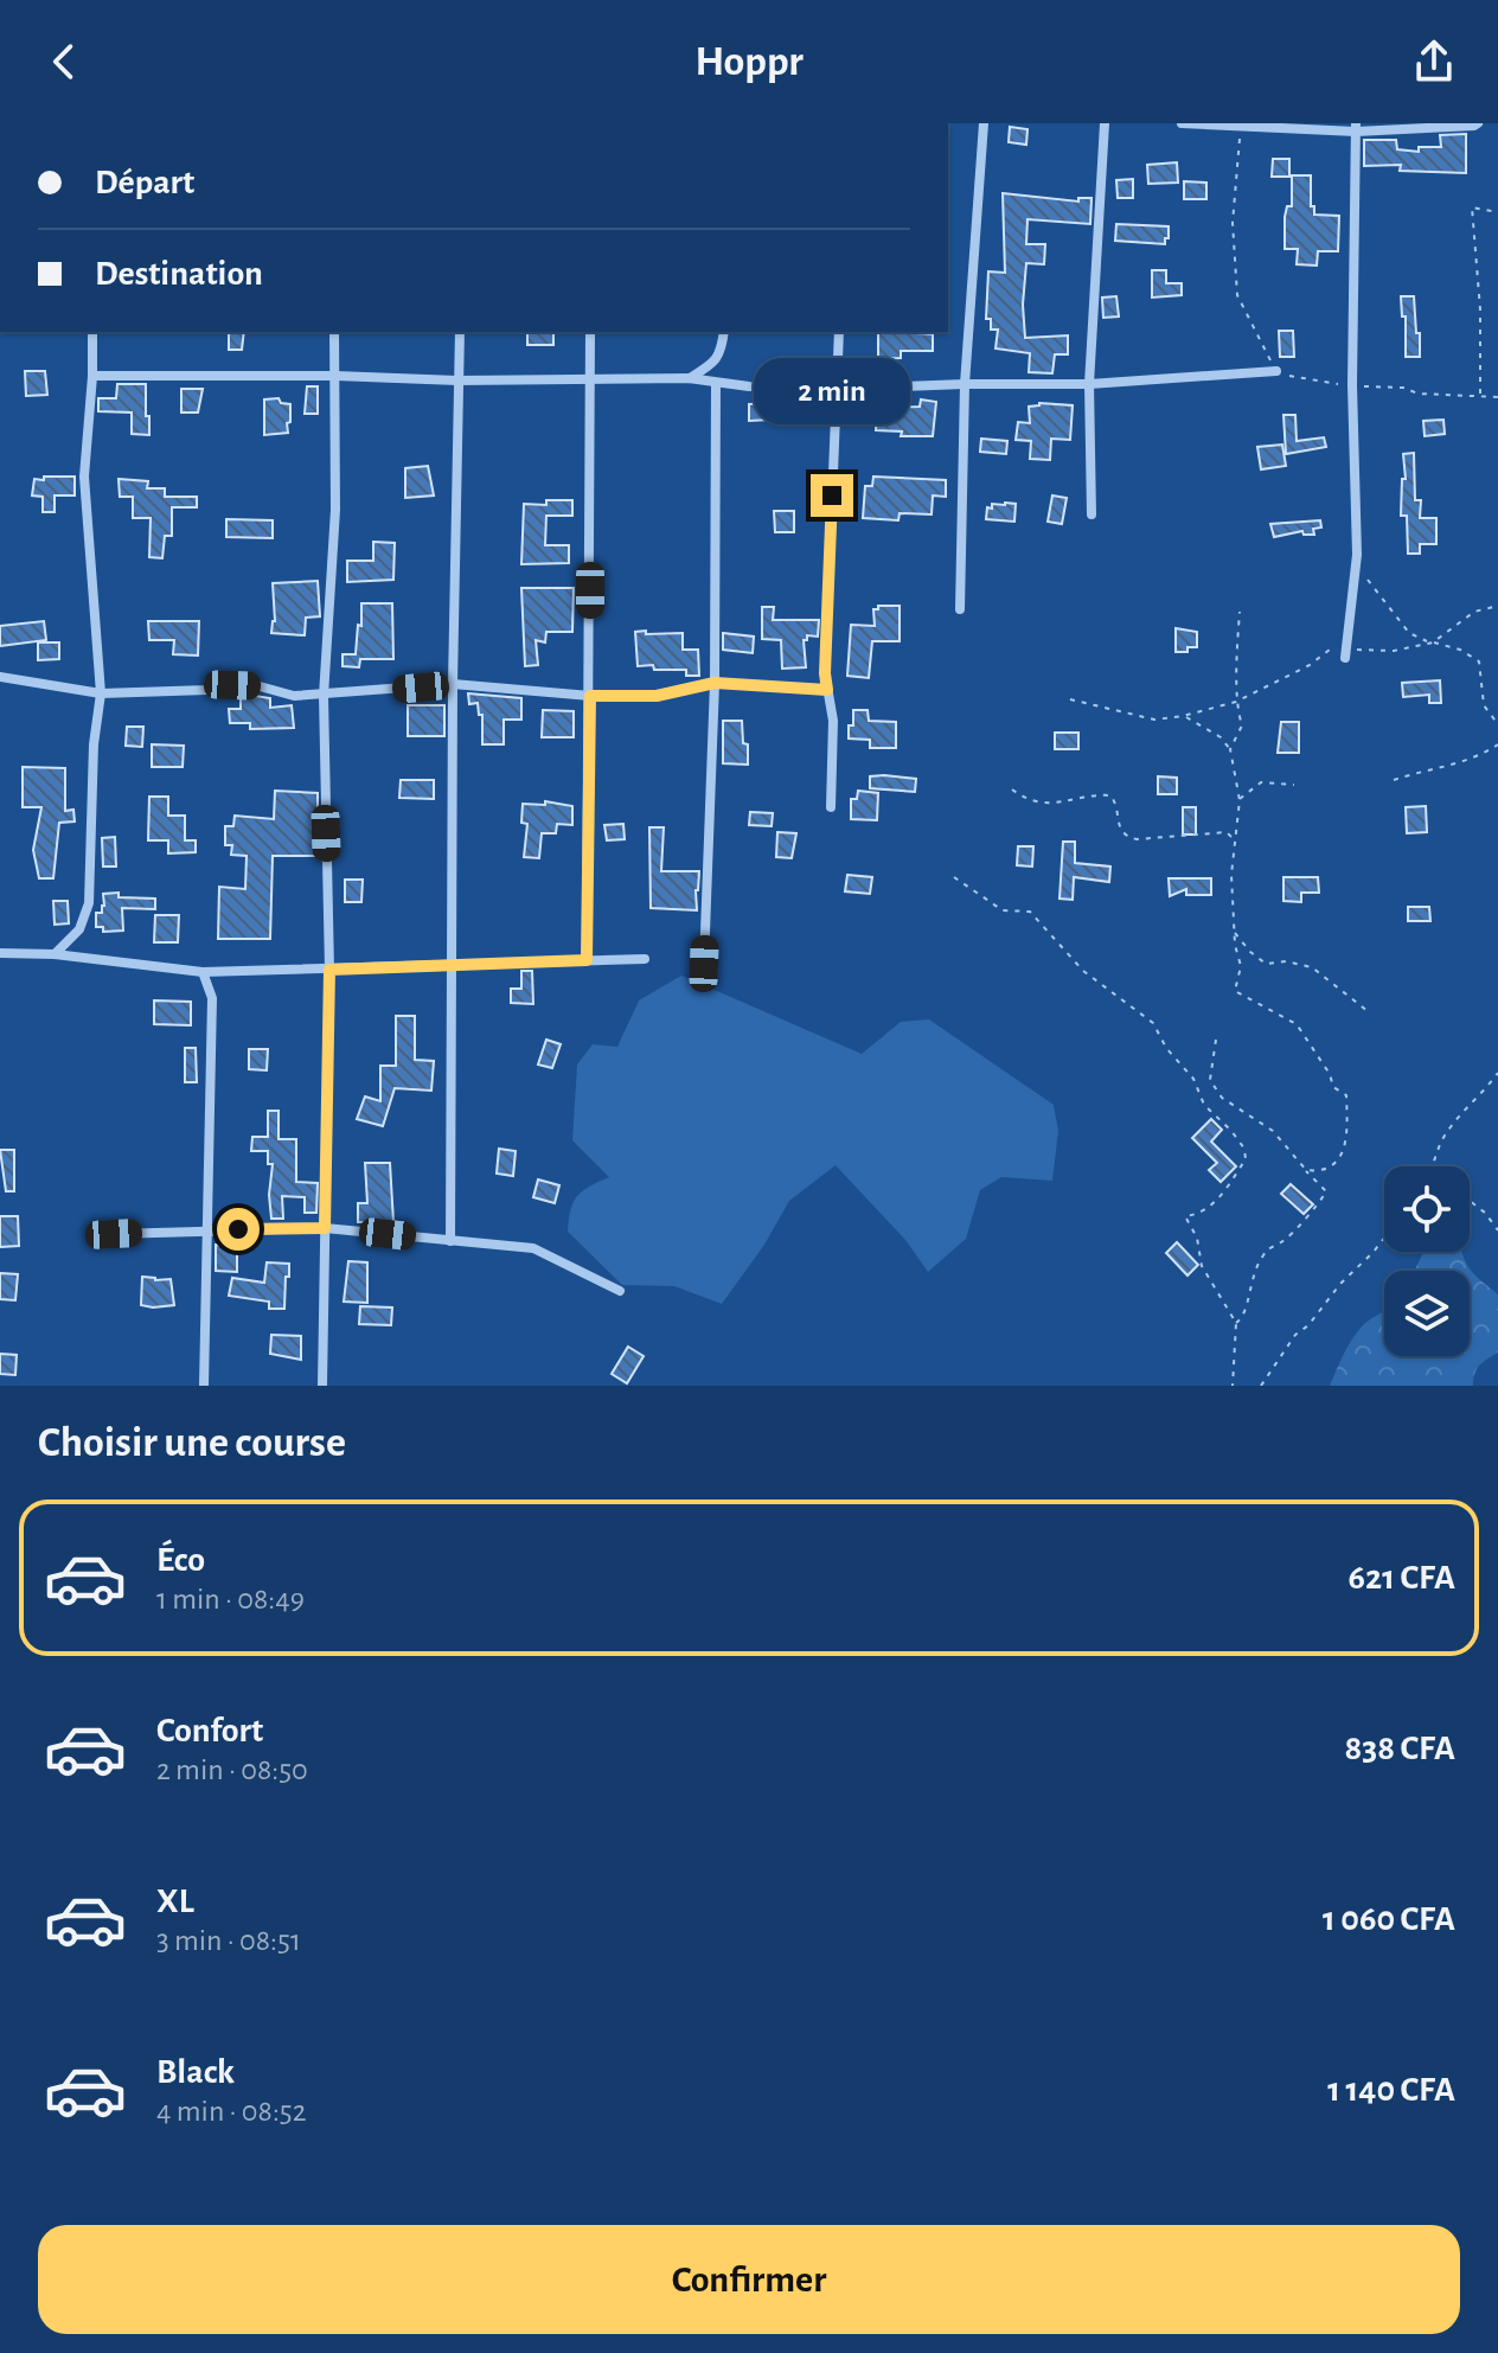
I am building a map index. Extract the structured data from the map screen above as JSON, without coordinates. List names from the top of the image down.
{
  "page": {
    "header": "Hoppr",
    "banner": ["Départ", "Destination"],
    "bubble": "2 min",
    "heading": "Choisir une course",
    "list": [
      {
        "name": "Éco",
        "note": "1 min · 08:49",
        "value": "621 CFA"
      },
      {
        "name": "Confort",
        "note": "2 min · 08:50",
        "value": "838 CFA"
      },
      {
        "name": "XL",
        "note": "3 min · 08:51",
        "value": "1 060 CFA"
      },
      {
        "name": "Black",
        "note": "4 min · 08:52",
        "value": "1 140 CFA"
      }
    ],
    "buttons": "Confirmer"
  }
}
